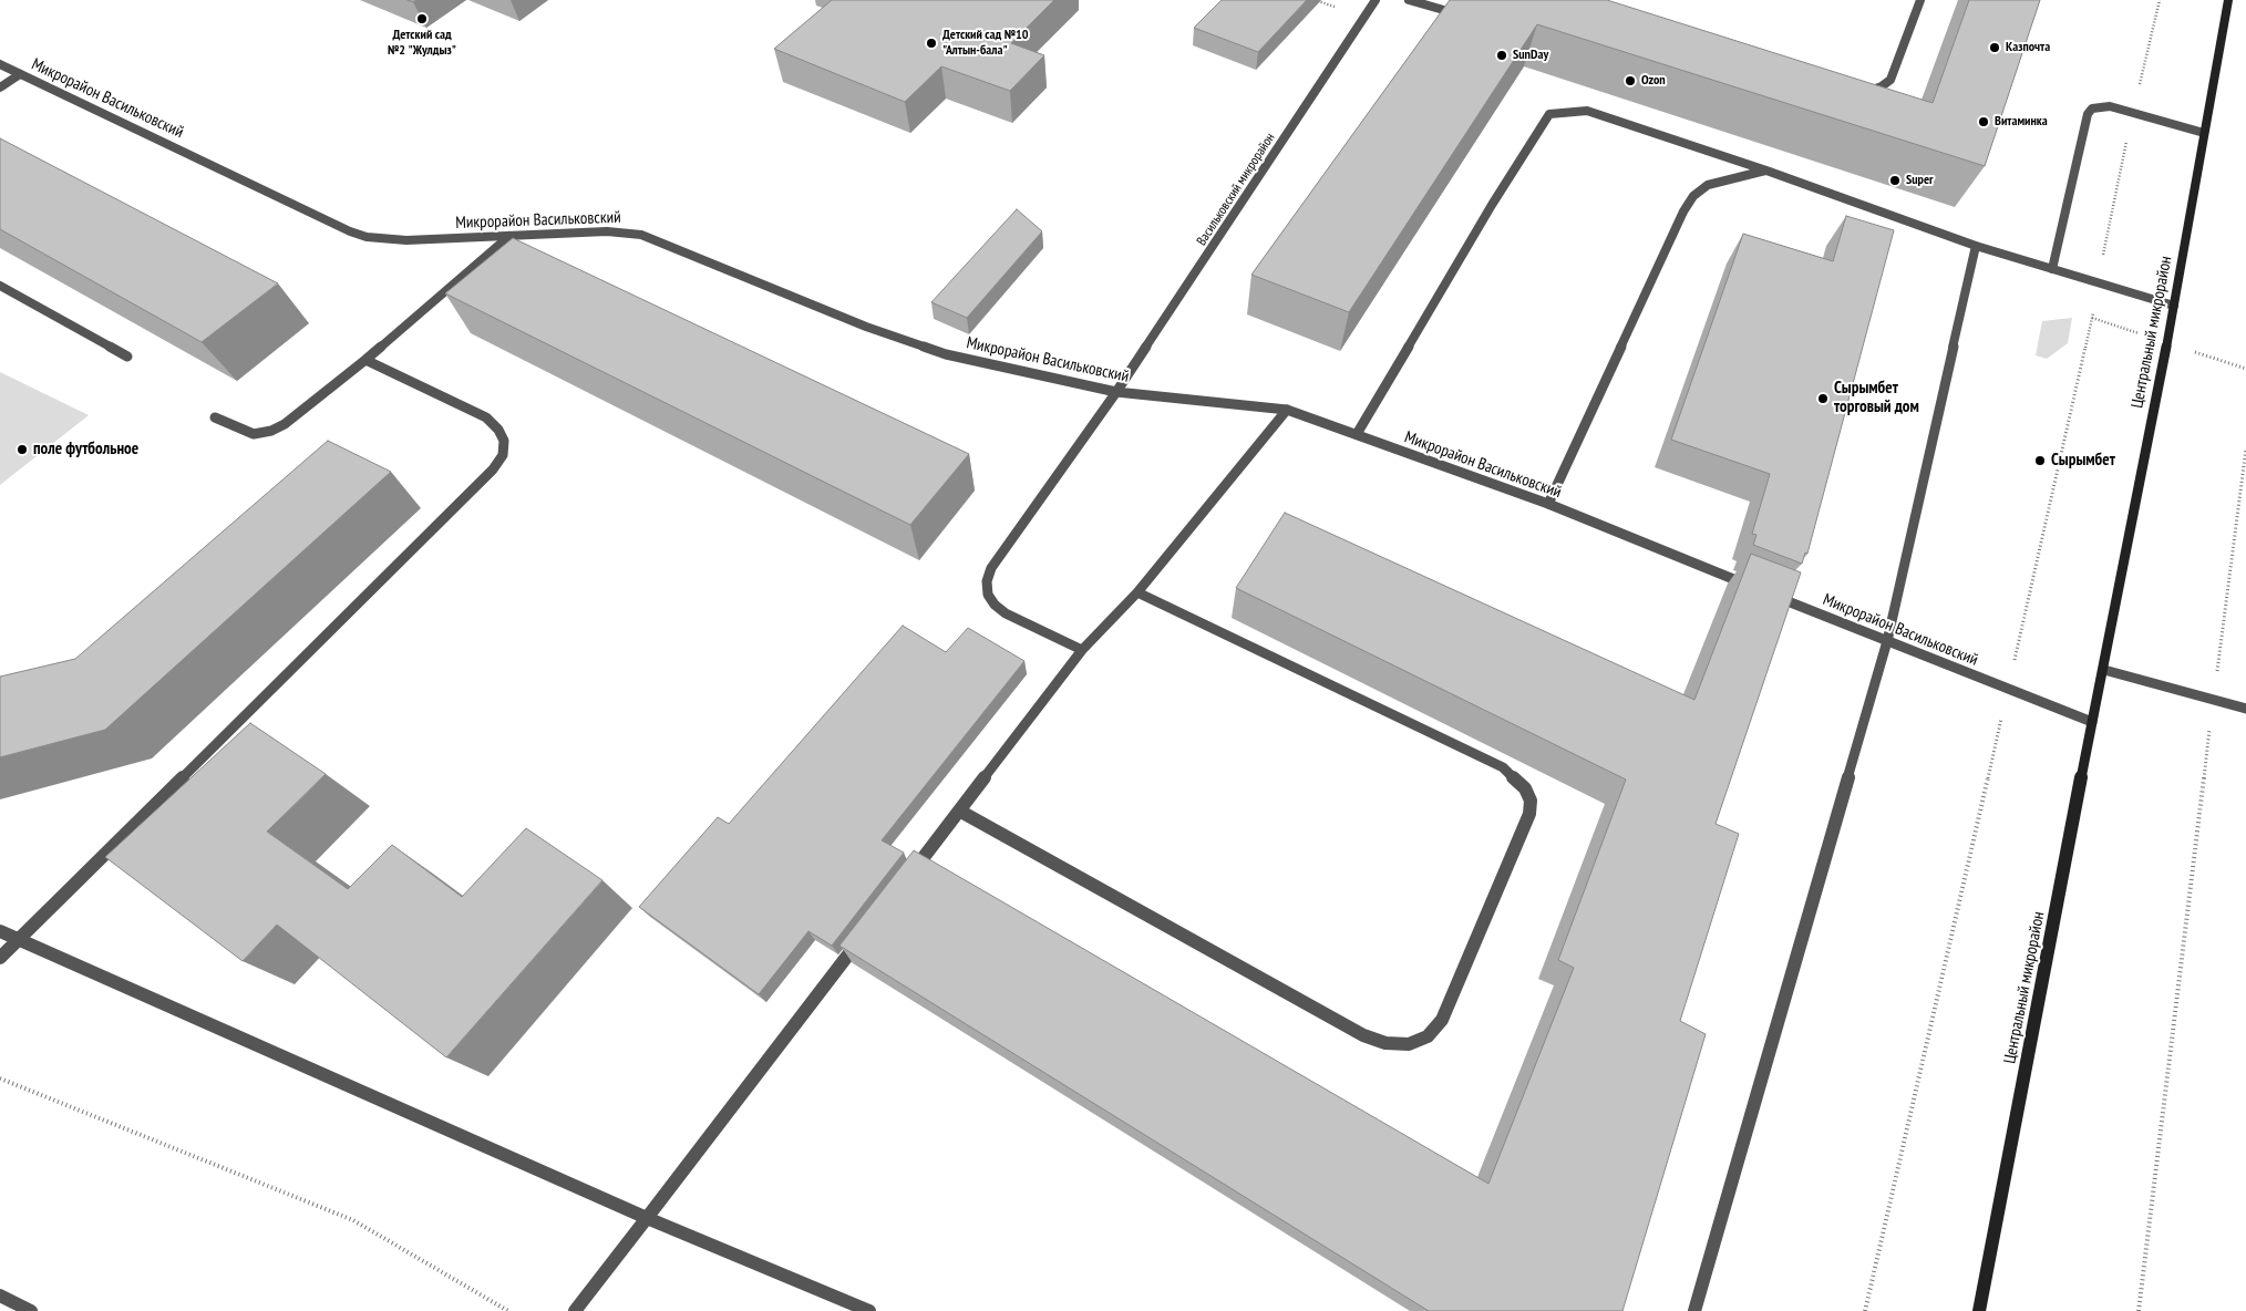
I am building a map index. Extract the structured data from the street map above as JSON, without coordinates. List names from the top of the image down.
{
  "streets": {
    "main road": ["Центральный микрорайон"],
    "street": ["Микрорайон Васильковский", "Васильковский микрорайон"]
  },
  "crossings": [
    ["Микрорайон Васильковский", "Васильковский микрорайон"],
    ["Микрорайон Васильковский", "Центральный микрорайон"]
  ],
  "places": [
    "Детский сад №2 \"Жулдыз\"",
    "Детский сад №10 \"Алтын-бала\"",
    "Казпочта",
    "SunDay",
    "Ozon",
    "Витаминка",
    "Super",
    "Сырымбет торговый дом",
    "поле футбольное",
    "Сырымбет"
  ]
}
